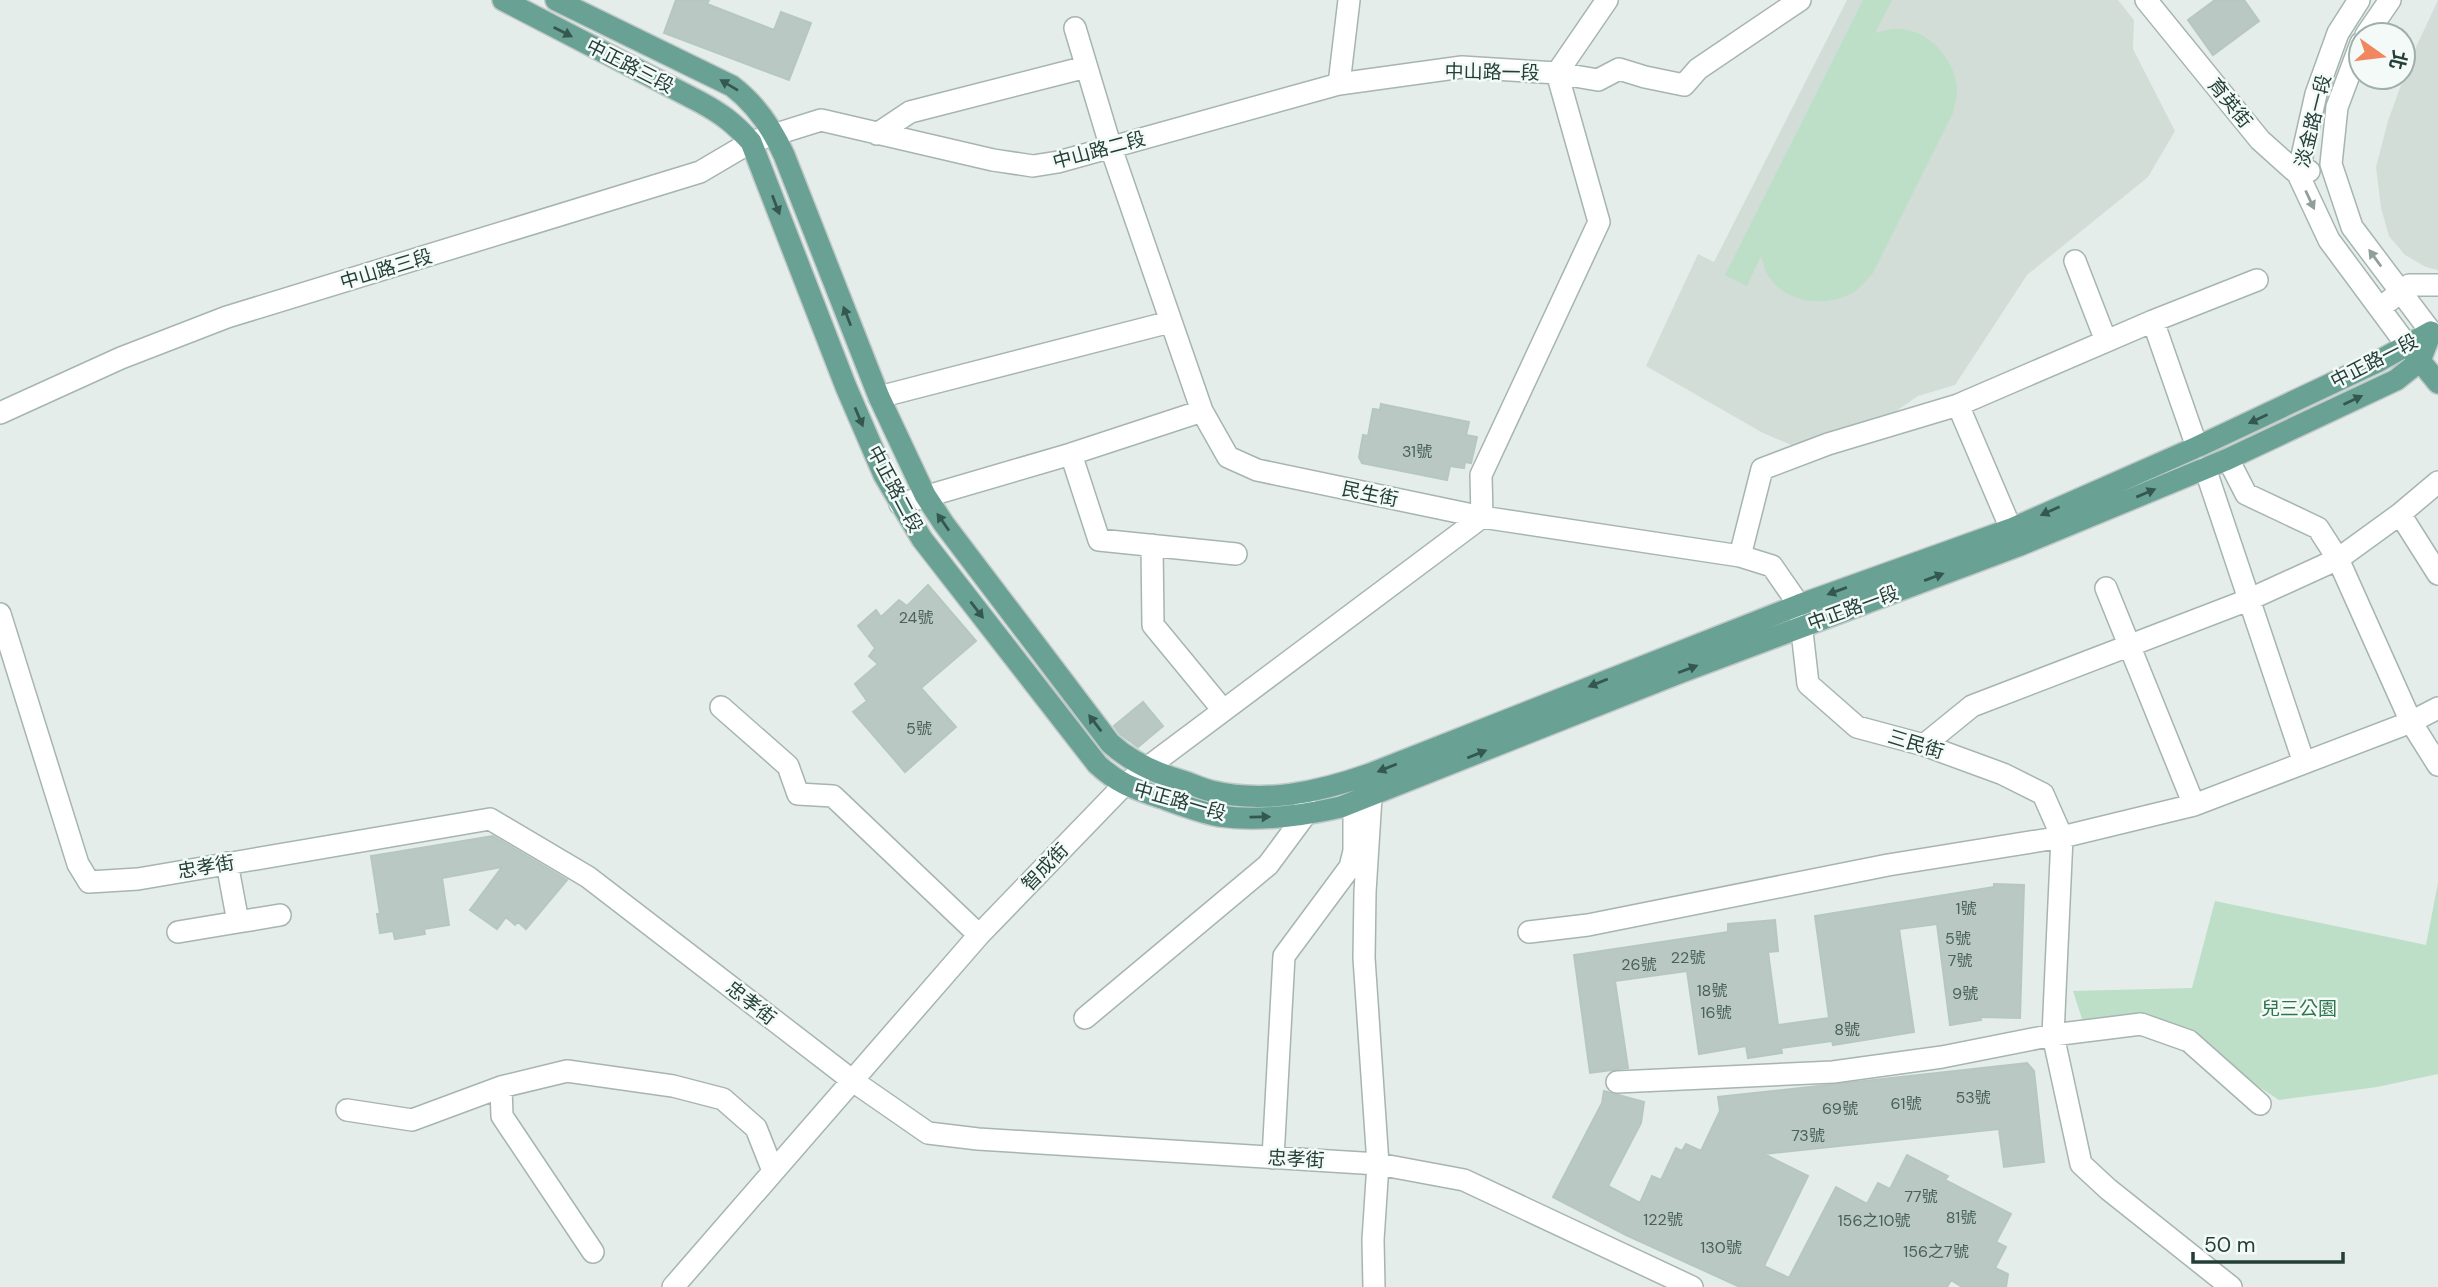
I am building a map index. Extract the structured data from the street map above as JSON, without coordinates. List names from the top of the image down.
{
  "streets": {
    "main road": ["中正路三段", "中正路一段", "中正路二段"],
    "street": [
      "中山路一段",
      "育英街",
      "淡金路一段",
      "中山路二段",
      "中山路三段",
      "民生街",
      "三民街",
      "忠孝街",
      "智成街"
    ]
  },
  "crossings": [
    ["中正路三段", "中山路二段"],
    ["中正路三段", "中山路三段"],
    ["中正路三段", "中正路二段"],
    ["中山路一段", "中山路二段"],
    ["育英街", "淡金路一段"],
    ["淡金路一段", "中正路一段"],
    ["中山路二段", "中山路三段"],
    ["中山路二段", "中正路二段"],
    ["中山路二段", "民生街"],
    ["中山路三段", "中正路二段"],
    ["中正路一段", "中正路二段"],
    ["中正路一段", "民生街"],
    ["中正路一段", "三民街"],
    ["中正路一段", "智成街"],
    ["中正路二段", "智成街"],
    ["民生街", "三民街"],
    ["民生街", "智成街"],
    ["忠孝街", "智成街"]
  ],
  "parks": ["兒三公園"],
  "house_numbers": [
    "31號",
    "24號",
    "5號",
    "1號",
    "5號",
    "22號",
    "7號",
    "26號",
    "18號",
    "9號",
    "16號",
    "8號",
    "53號",
    "61號",
    "69號",
    "73號",
    "77號",
    "81號",
    "122號",
    "156之10號",
    "130號",
    "156之7號"
  ],
  "scale_bar": "50 m",
  "north": "right"
}
